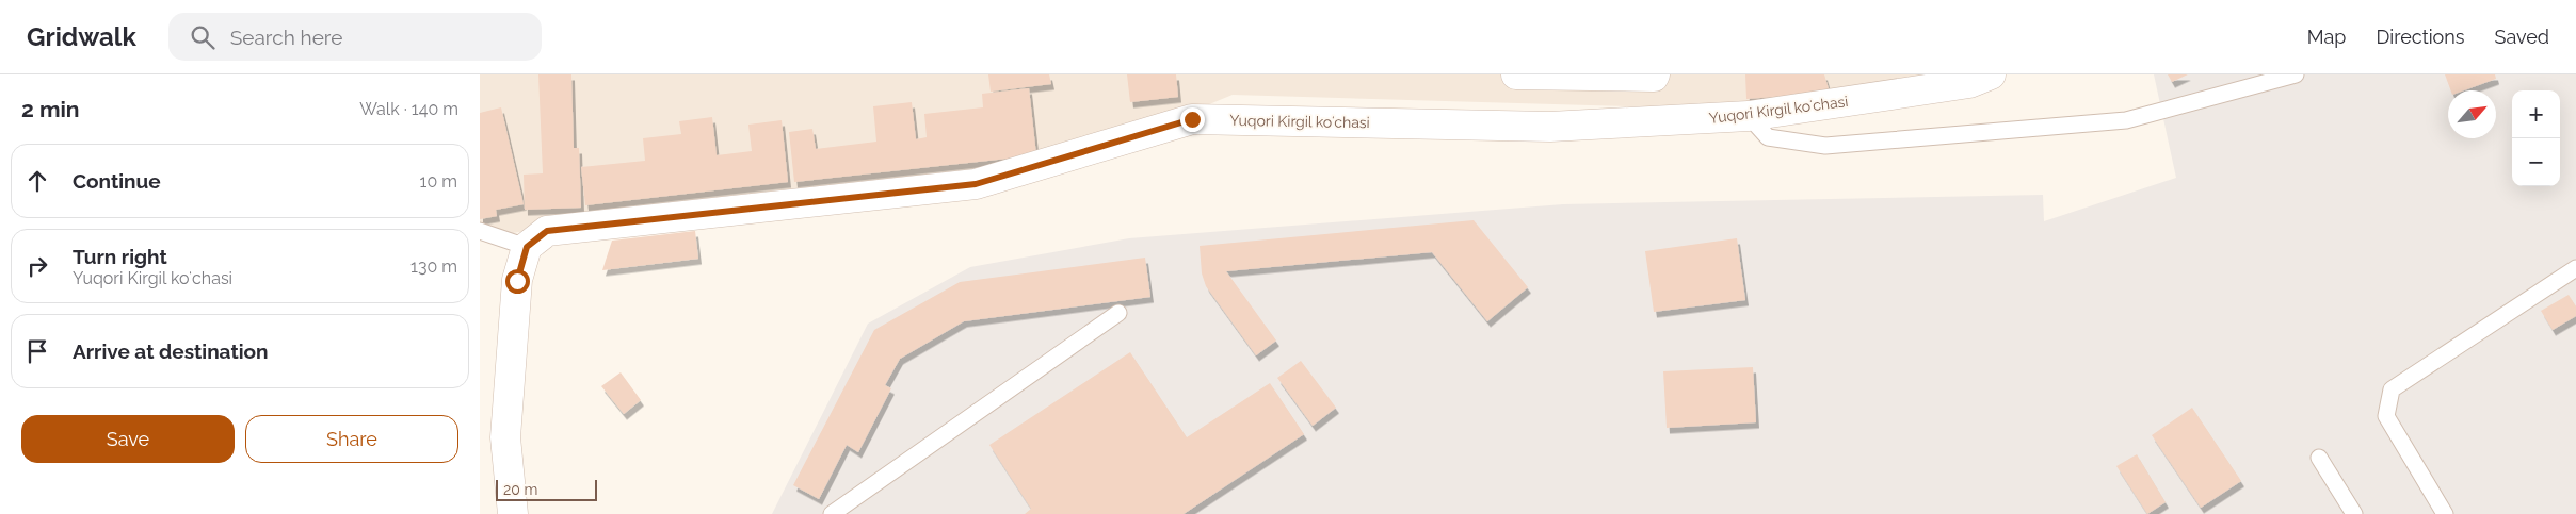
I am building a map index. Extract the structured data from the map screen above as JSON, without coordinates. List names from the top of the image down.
{
  "streets": {
    "street": ["Yuqori Kirgil koʻchasi"]
  },
  "scale_bar": "20 m",
  "north": "top right",
  "page": {
    "header": "Gridwalk",
    "search": "Search here",
    "nav": ["Map", "Directions", "Saved"],
    "heading": ["2 min", "Walk · 140 m"],
    "map_buttons": ["+", "−"],
    "list": [
      ["Continue", "10 m"],
      ["Turn right", "Yuqori Kirgil koʻchasi", "130 m"],
      "Arrive at destination"
    ],
    "buttons": ["Save", "Share"],
    "scale": "20 m"
  }
}
